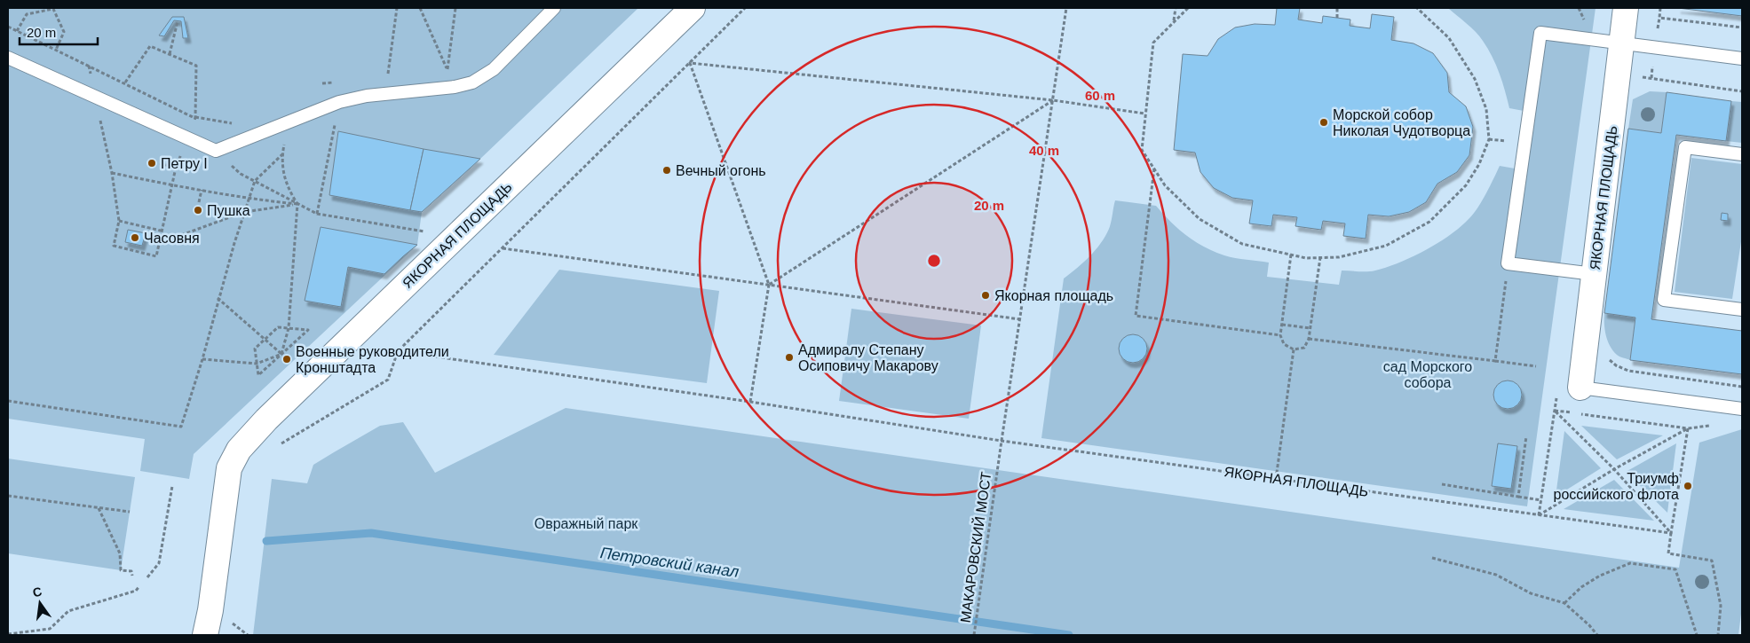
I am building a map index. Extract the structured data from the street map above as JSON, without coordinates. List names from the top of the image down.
{
  "streets": {
    "street": ["ЯКОРНАЯ ПЛОЩАДЬ"],
    "path": ["МАКАРОВСКИЙ МОСТ"]
  },
  "crossings": [
    ["ЯКОРНАЯ ПЛОЩАДЬ", "МАКАРОВСКИЙ МОСТ"]
  ],
  "water": ["Петровский канал"],
  "parks": ["сад Морского собора", "Овражный парк"],
  "places": [
    "Морской собор Николая Чудотворца",
    "Петру I",
    "Вечный огонь",
    "Пушка",
    "Часовня",
    "Якорная площадь",
    "Адмиралу Степану Осиповичу Макарову",
    "Военные руководители Кронштадта",
    "Триумф российского флота"
  ],
  "scale_bar": "20 m",
  "north": "top",
  "rings": ["60 m", "40 m", "20 m"]
}
